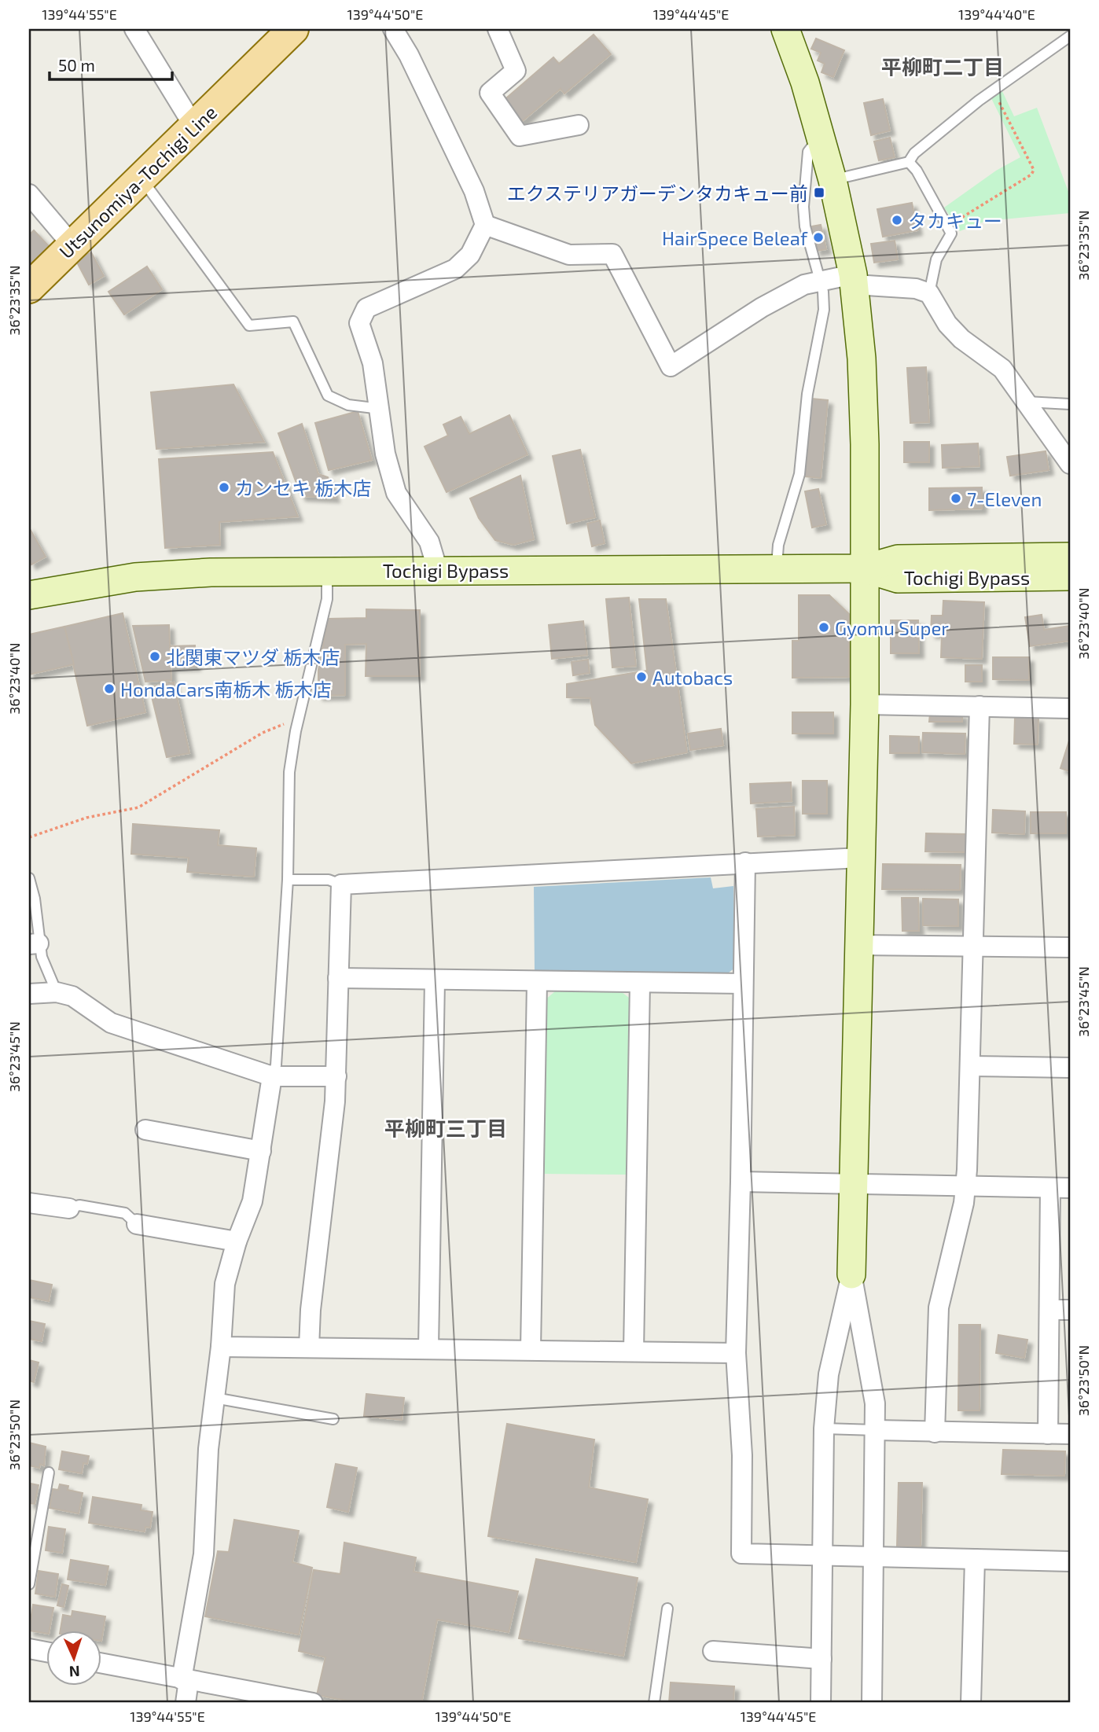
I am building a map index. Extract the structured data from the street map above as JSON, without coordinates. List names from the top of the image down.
{
  "streets": {
    "main road": ["Utsunomiya-Tochigi Line"],
    "street": ["Tochigi Bypass"]
  },
  "districts": ["平柳町二丁目", "平柳町三丁目"],
  "places": {
    "transit": ["エクステリアガーデンタカキュー前"],
    "other": [
      "タカキュー",
      "HairSpece Beleaf",
      "カンセキ 栃木店",
      "7-Eleven",
      "Gyomu Super",
      "北関東マツダ 栃木店",
      "Autobacs",
      "HondaCars南栃木 栃木店"
    ]
  },
  "scale_bar": "50 m",
  "north": "bottom",
  "coordinates": [
    "139°44'55\"E",
    "139°44'50\"E",
    "139°44'45\"E",
    "139°44'40\"E",
    "36°23'35\"N",
    "36°23'40\"N",
    "36°23'45\"N",
    "36°23'50\"N"
  ]
}
